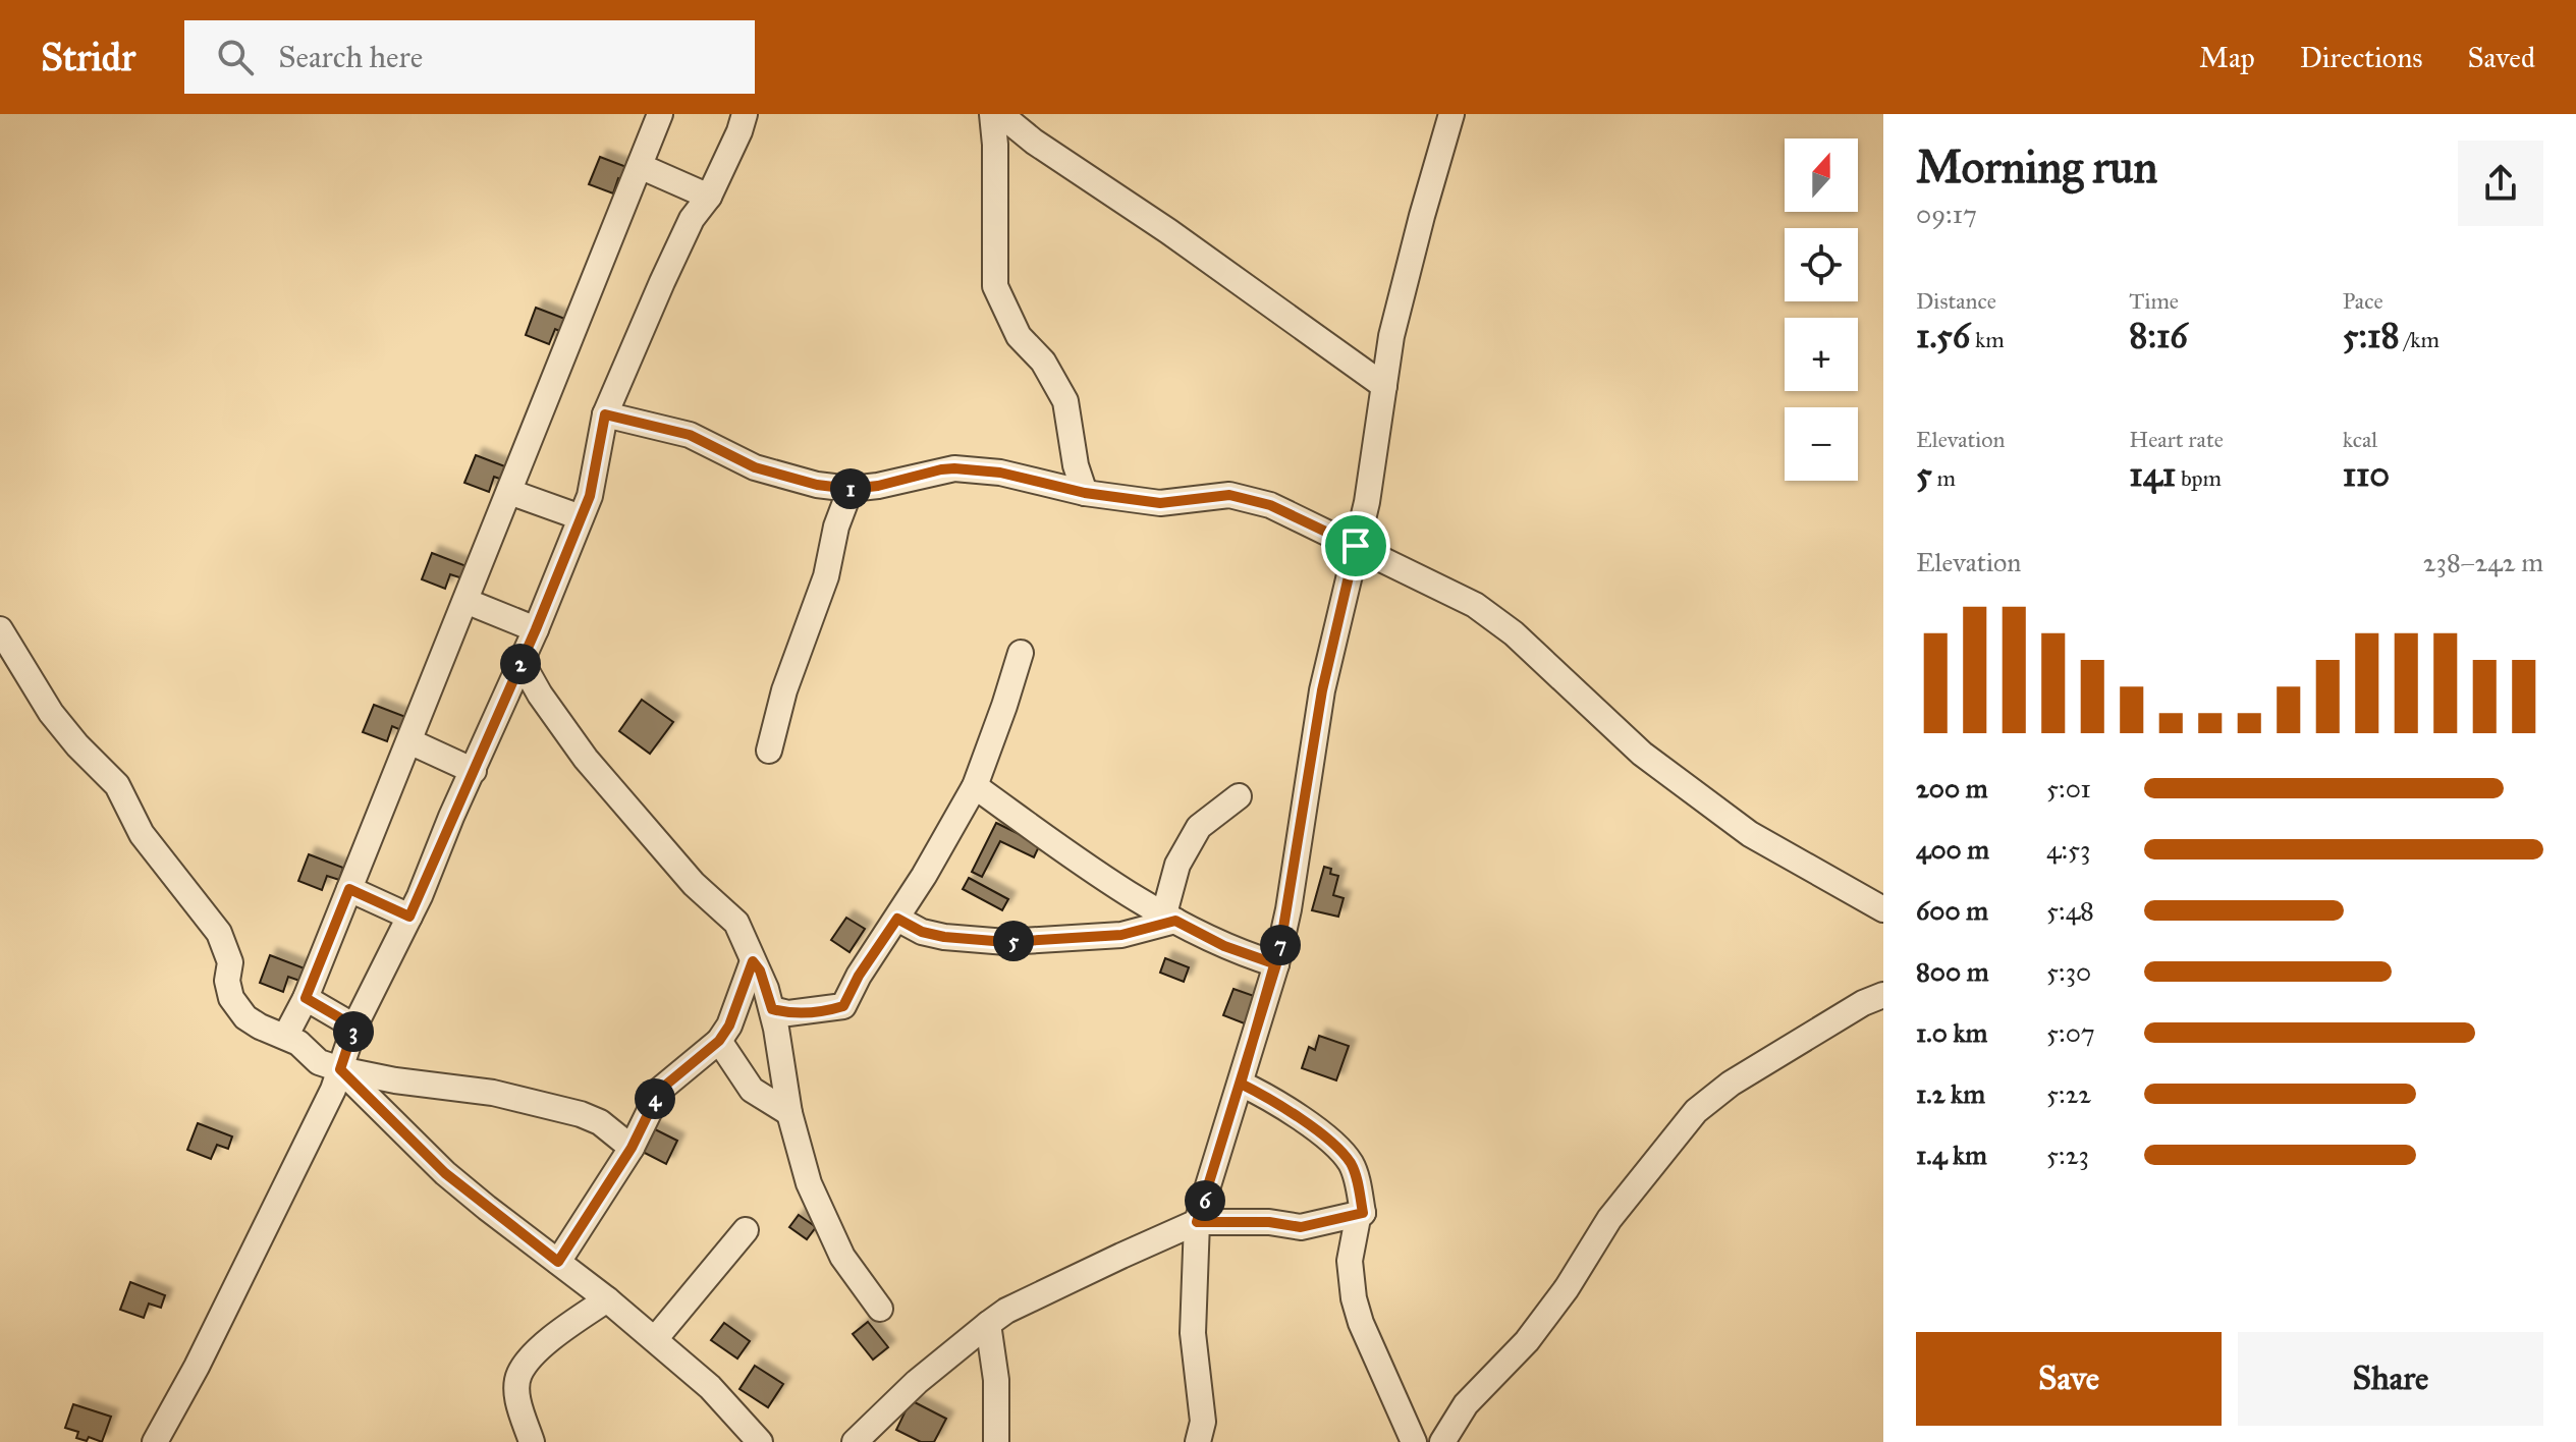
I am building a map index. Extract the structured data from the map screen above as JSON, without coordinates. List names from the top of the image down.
{
  "north": "top",
  "page": {
    "header": "Stridr",
    "search": "Search here",
    "nav": ["Map", "Directions", "Saved"],
    "heading": ["Morning run", "09:17"],
    "map_buttons": ["+", "−"],
    "stats": [
      ["Distance", "1.56 km"],
      ["Time", "8:16"],
      ["Pace", "5:18 /km"],
      ["Elevation", "5 m"],
      ["Heart rate", "141 bpm"],
      ["kcal", "110"]
    ],
    "pins": [
      "1",
      "2",
      "5",
      "7",
      "3",
      "4",
      "6"
    ],
    "chart": ["Elevation", "238–242 m"],
    "list": [
      {
        "name": "200 m",
        "note": "5:01"
      },
      {
        "name": "400 m",
        "note": "4:53"
      },
      {
        "name": "600 m",
        "note": "5:48"
      },
      {
        "name": "800 m",
        "note": "5:30"
      },
      {
        "name": "1.0 km",
        "note": "5:07"
      },
      {
        "name": "1.2 km",
        "note": "5:22"
      },
      {
        "name": "1.4 km",
        "note": "5:23"
      }
    ],
    "buttons": ["Save", "Share"]
  }
}
